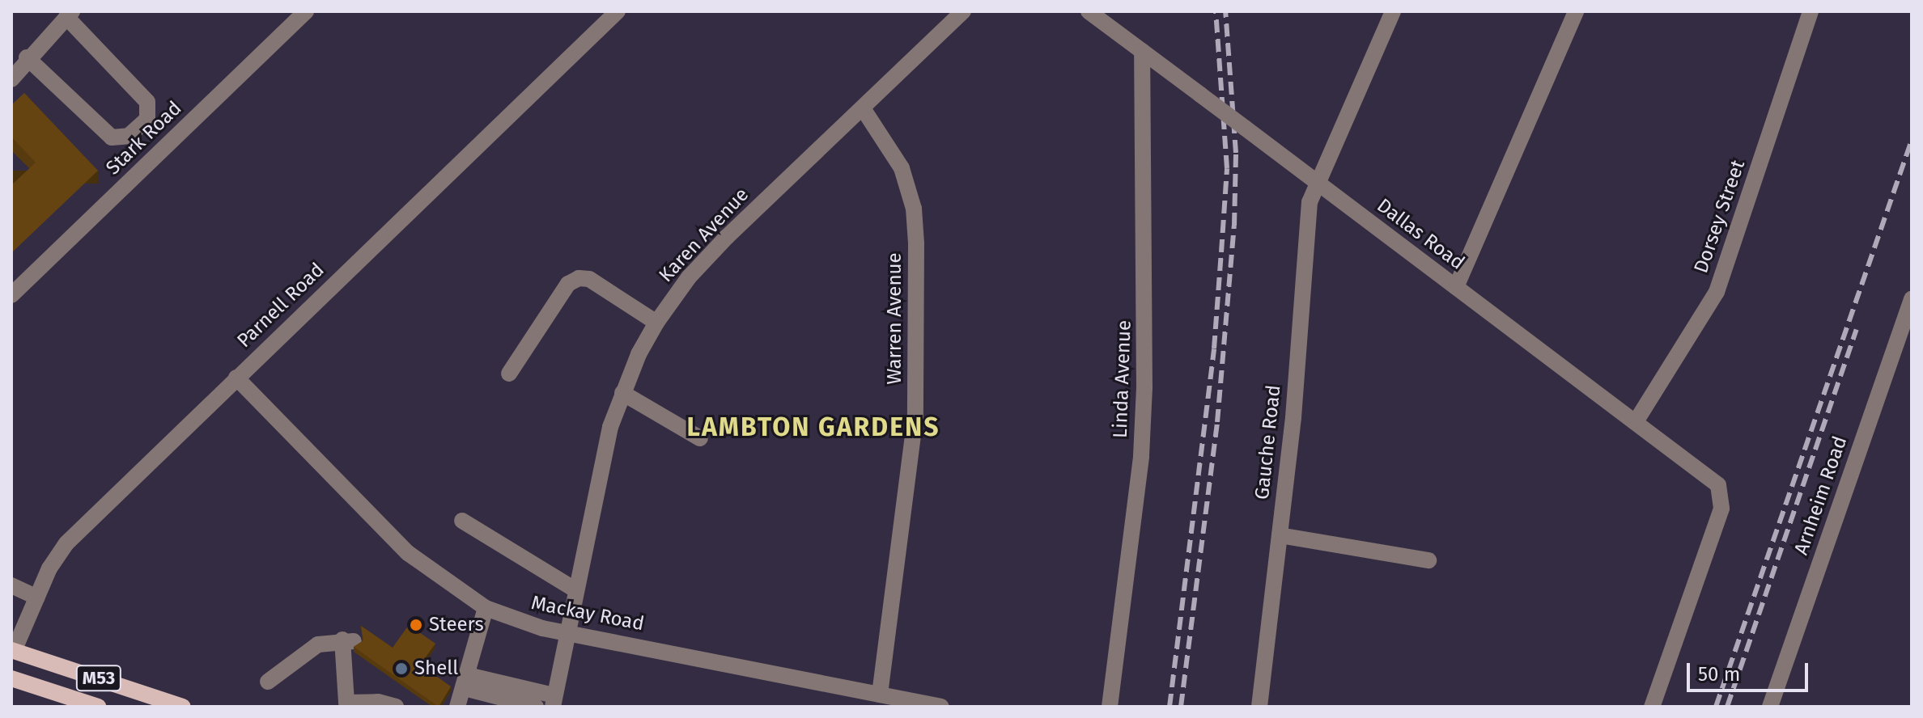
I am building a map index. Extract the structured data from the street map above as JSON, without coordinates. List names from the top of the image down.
{
  "streets": {
    "main road": ["M53"],
    "street": [
      "Stark Road",
      "Dorsey Street",
      "Dallas Road",
      "Karen Avenue",
      "Parnell Road",
      "Warren Avenue",
      "Linda Avenue",
      "Gauche Road",
      "Arnheim Road",
      "Mackay Road"
    ]
  },
  "crossings": [
    ["Dorsey Street", "Dallas Road"],
    ["Dallas Road", "Linda Avenue"],
    ["Dallas Road", "Gauche Road"],
    ["Karen Avenue", "Warren Avenue"],
    ["Karen Avenue", "Mackay Road"],
    ["Parnell Road", "Mackay Road"],
    ["Parnell Road", "M53"],
    ["Warren Avenue", "Mackay Road"]
  ],
  "districts": ["LAMBTON GARDENS"],
  "places": ["Steers", "Shell"],
  "scale_bar": "50 m"
}
